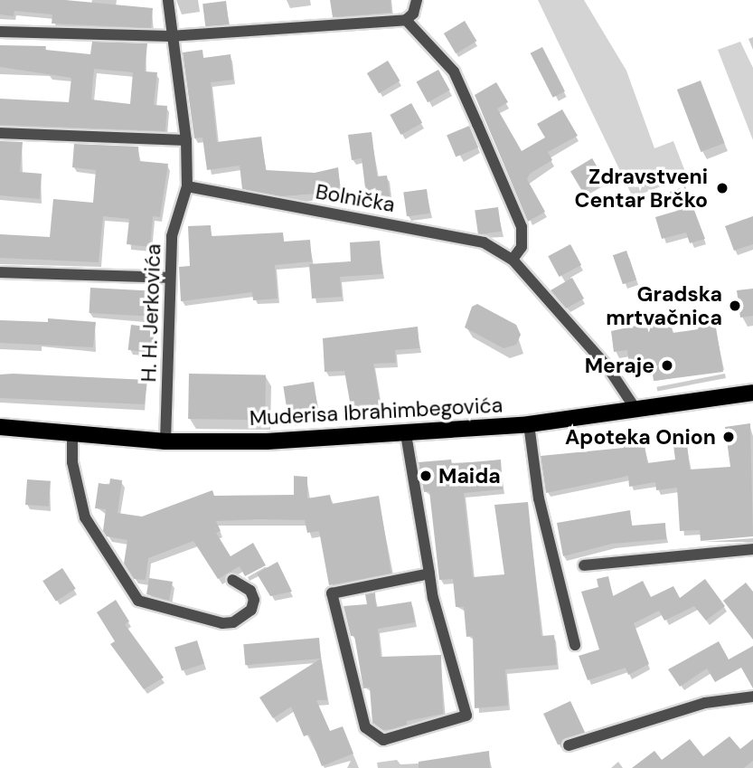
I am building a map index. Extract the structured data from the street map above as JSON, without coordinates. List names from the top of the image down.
{
  "streets": {
    "main road": ["Muderisa Ibrahimbegovića"],
    "street": ["Bolnička", "H. H. Jerkovića"]
  },
  "crossings": [
    ["Bolnička", "H. H. Jerkovića"],
    ["Bolnička", "Muderisa Ibrahimbegovića"],
    ["H. H. Jerkovića", "Muderisa Ibrahimbegovića"]
  ],
  "places": [
    "Zdravstveni Centar Brčko",
    "Gradska mrtvačnica",
    "Meraje",
    "Apoteka Onion",
    "Maida"
  ]
}
